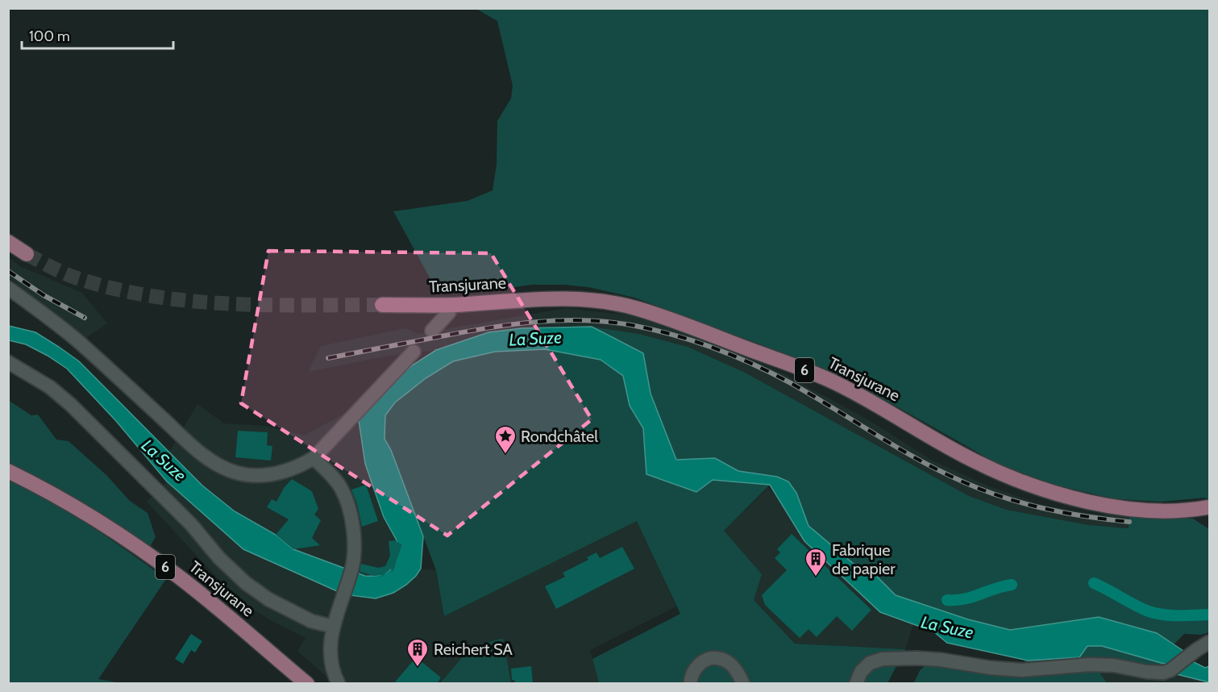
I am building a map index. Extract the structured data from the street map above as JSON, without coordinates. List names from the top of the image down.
{
  "streets": {
    "main road": ["Transjurane", "6"]
  },
  "water": ["La Suze"],
  "places": {
    "place": ["Rondchâtel"],
    "building": ["Fabrique de papier", "Reichert SA"]
  },
  "scale_bar": "100 m"
}
